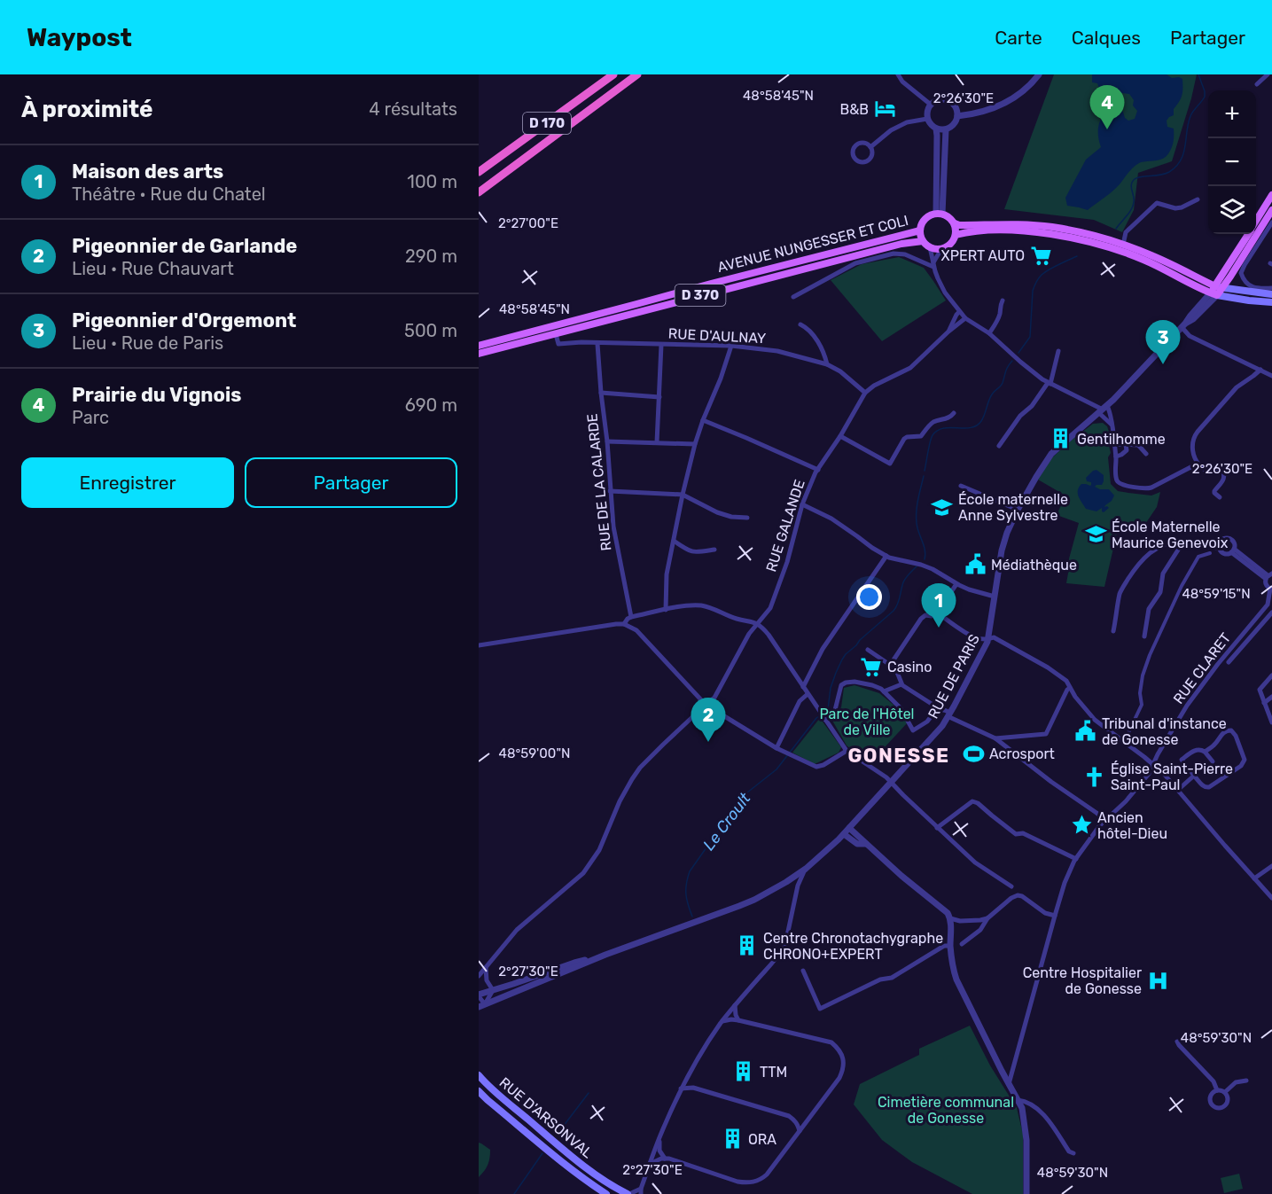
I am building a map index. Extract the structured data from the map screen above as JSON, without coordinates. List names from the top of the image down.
{
  "streets": {
    "highway": ["D 170"],
    "main road": ["AVENUE NUNGESSER ET COLI", "D 370", "RUE D'ARSONVAL"],
    "street": [
      "RUE D'AULNAY",
      "RUE DE LA CALARDE",
      "RUE GALANDE",
      "RUE CLARET",
      "RUE DE PARIS"
    ]
  },
  "crossings": [
    ["AVENUE NUNGESSER ET COLI", "RUE D'AULNAY"],
    ["RUE D'AULNAY", "RUE DE LA CALARDE"],
    ["RUE D'AULNAY", "RUE GALANDE"]
  ],
  "districts": ["GONESSE"],
  "water": ["Le Croult"],
  "parks": ["Parc de l'Hôtel de Ville", "Cimetière communal de Gonesse"],
  "places": {
    "hotel": ["B&B"],
    "supermarket": ["XPERT AUTO", "Casino"],
    "building": [
      "Gentilhomme",
      "Centre Chronotachygraphe CHRONO+EXPERT",
      "TTM",
      "ORA"
    ],
    "school or university": ["École maternelle Anne Sylvestre", "École Maternelle Maurice Genevoix"],
    "public building": ["Médiathèque", "Tribunal d'instance de Gonesse"],
    "sports": ["Acrosport"],
    "church": ["Église Saint-Pierre Saint-Paul"],
    "place": ["Ancien hôtel-Dieu"],
    "hospital": ["Centre Hospitalier de Gonesse"]
  },
  "page": {
    "header": "Waypost",
    "nav": ["Carte", "Calques", "Partager"],
    "heading": ["À proximité", "4 résultats"],
    "pins": [
      "4",
      "3",
      "1",
      "2"
    ],
    "map_buttons": ["+", "−"],
    "list": [
      {
        "mark": "1",
        "name": "Maison des arts",
        "note": "Théâtre · Rue du Chatel",
        "value": "100 m"
      },
      {
        "mark": "2",
        "name": "Pigeonnier de Garlande",
        "note": "Lieu · Rue Chauvart",
        "value": "290 m"
      },
      {
        "mark": "3",
        "name": "Pigeonnier d'Orgemont",
        "note": "Lieu · Rue de Paris",
        "value": "500 m"
      },
      {
        "mark": "4",
        "name": "Prairie du Vignois",
        "note": "Parc",
        "value": "690 m"
      }
    ],
    "buttons": ["Enregistrer", "Partager"]
  },
  "coordinates": [
    "48°58'45\"N",
    "2°26'30\"E",
    "2°27'00\"E",
    "48°59'15\"N",
    "48°59'00\"N",
    "2°27'30\"E",
    "48°59'30\"N"
  ]
}
